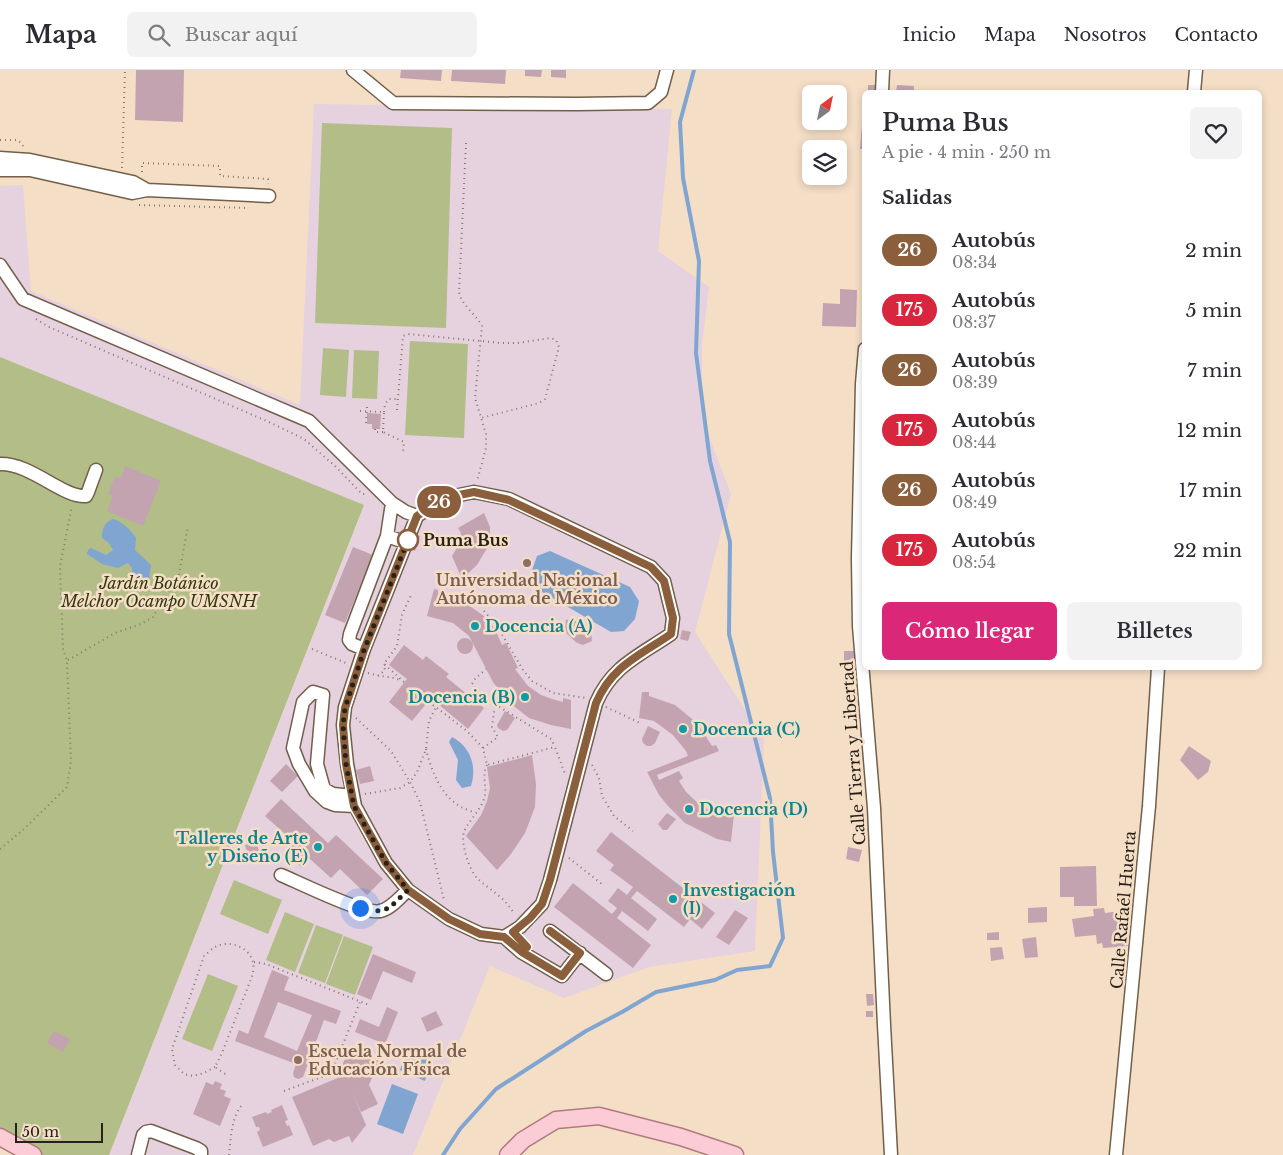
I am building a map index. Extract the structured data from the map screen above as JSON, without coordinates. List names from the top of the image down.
{
  "streets": {
    "street": ["Calle Tierra y Libertad", "Calle Rafaél Huerta"]
  },
  "parks": ["Jardín Botánico Melchor Ocampo UMSNH"],
  "places": [
    "Puma Bus",
    "Universidad Nacional Autónoma de México",
    "Docencia (A)",
    "Docencia (B)",
    "Docencia (C)",
    "Docencia (D)",
    "Talleres de Arte y Diseño (E)",
    "Investigación (I)",
    "Escuela Normal de Educación Física"
  ],
  "lines": ["bus line 26"],
  "scale_bar": "50 m",
  "north": "top right",
  "page": {
    "header": "Mapa",
    "search": "Buscar aquí",
    "nav": [
      "Inicio",
      "Mapa",
      "Nosotros",
      "Contacto"
    ],
    "on_map": "26",
    "heading": [
      ["Puma Bus", "A pie · 4 min · 250 m"],
      "Salidas"
    ],
    "list": [
      {
        "mark": "26",
        "name": "Autobús",
        "note": "08:34",
        "value": "2 min"
      },
      {
        "mark": "175",
        "name": "Autobús",
        "note": "08:37",
        "value": "5 min"
      },
      {
        "mark": "26",
        "name": "Autobús",
        "note": "08:39",
        "value": "7 min"
      },
      {
        "mark": "175",
        "name": "Autobús",
        "note": "08:44",
        "value": "12 min"
      },
      {
        "mark": "26",
        "name": "Autobús",
        "note": "08:49",
        "value": "17 min"
      },
      {
        "mark": "175",
        "name": "Autobús",
        "note": "08:54",
        "value": "22 min"
      }
    ],
    "buttons": ["Cómo llegar", "Billetes"],
    "scale": "50 m"
  }
}
